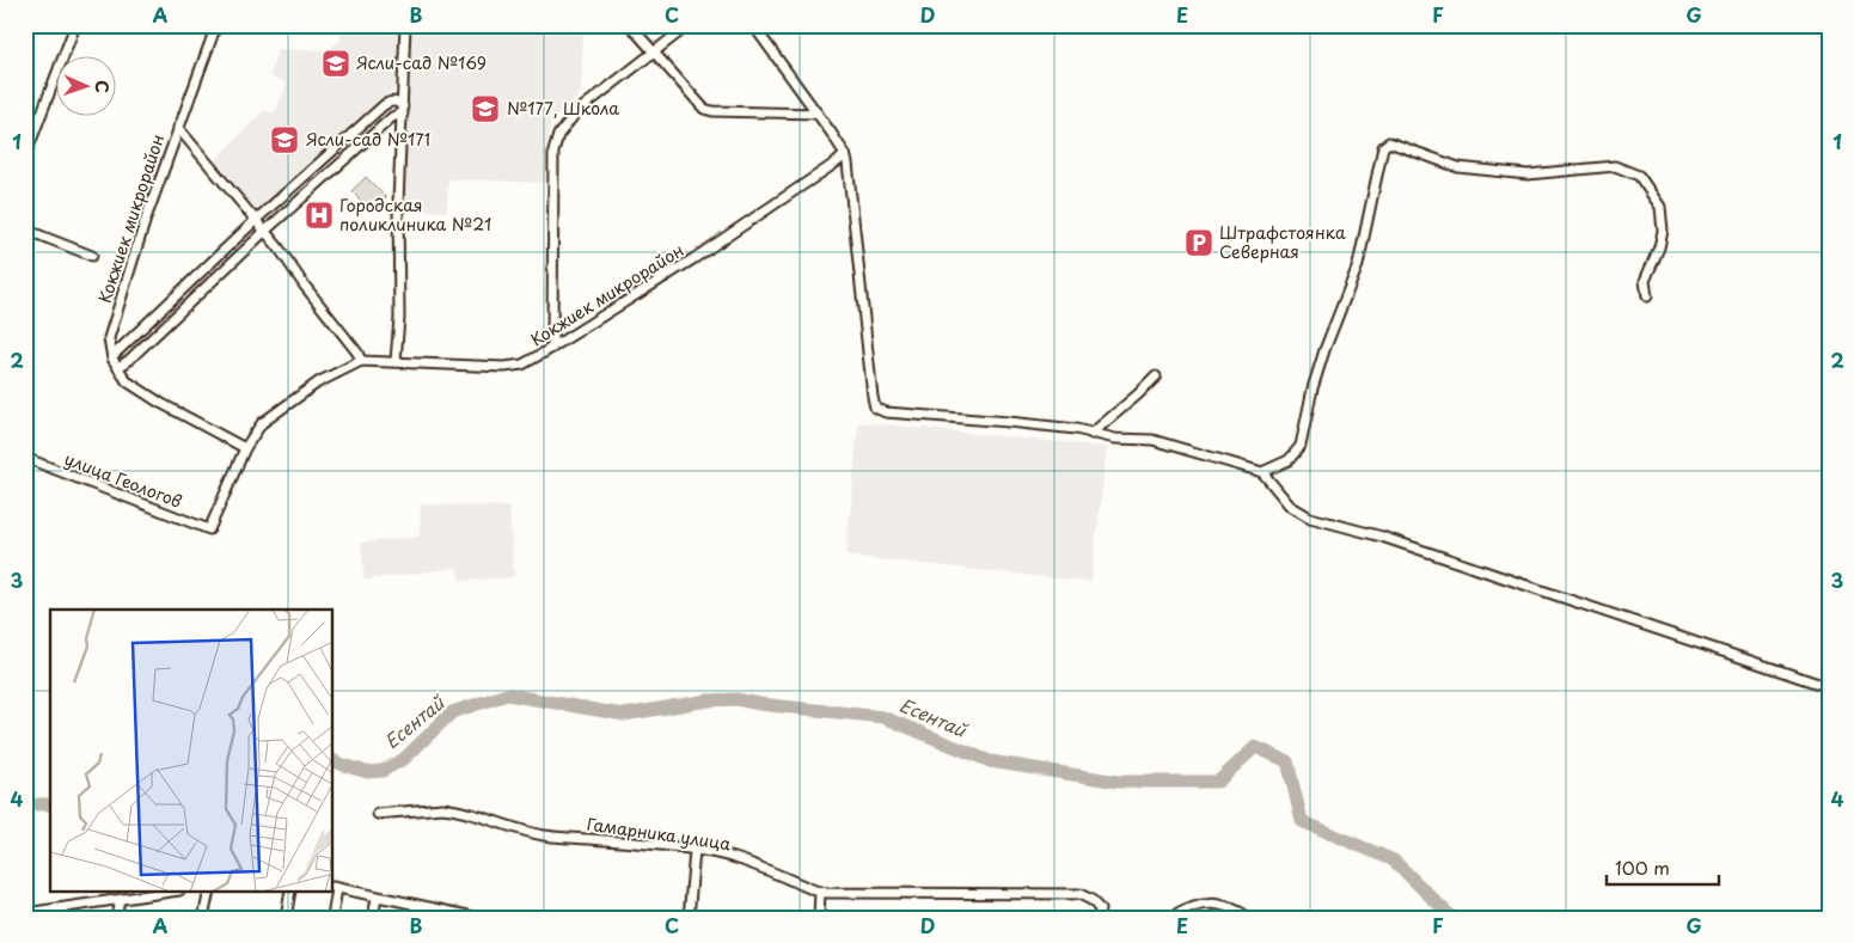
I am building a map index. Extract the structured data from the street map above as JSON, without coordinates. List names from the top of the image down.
{
  "streets": {
    "street": ["Кокжиек микрорайон", "улица Геологов", "Гамарника улица"]
  },
  "crossings": [
    ["Кокжиек микрорайон", "улица Геологов"]
  ],
  "water": ["Есентай"],
  "places": {
    "school or university": ["Ясли-сад №169", "№177, Школа", "Ясли-сад №171"],
    "hospital": ["Городская поликлиника №21"],
    "parking": ["Штрафстоянка Северная"]
  },
  "scale_bar": "100 m",
  "north": "right",
  "grid": {
    "columns": [
      "A",
      "B",
      "C",
      "D",
      "E",
      "F",
      "G"
    ],
    "rows": [
      "1",
      "2",
      "3",
      "4"
    ]
  }
}
